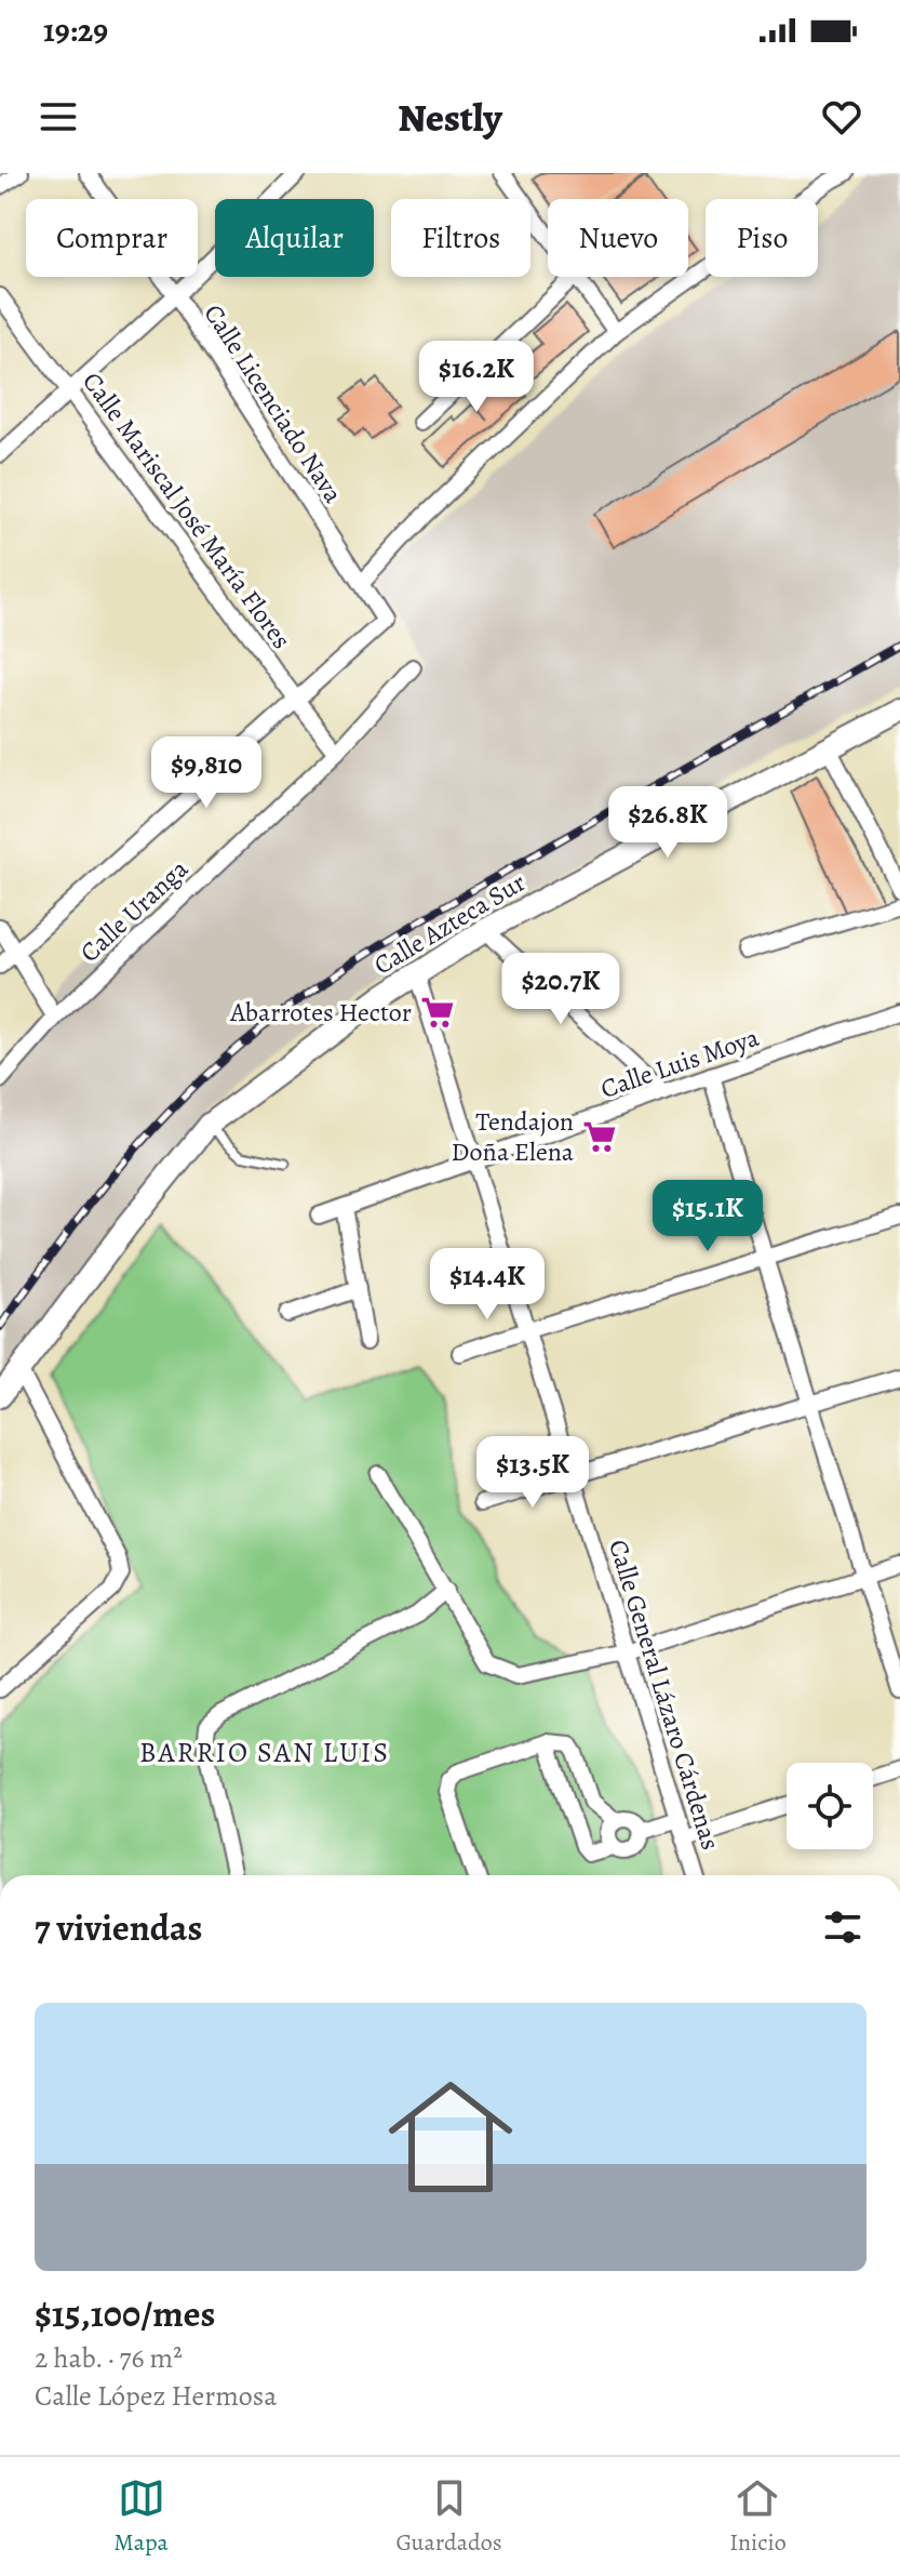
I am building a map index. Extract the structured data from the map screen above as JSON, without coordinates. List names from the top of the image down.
{
  "streets": {
    "street": [
      "Calle Licenciado Nava",
      "Calle Mariscal José María Flores",
      "Calle Uranga",
      "Calle Azteca Sur",
      "Calle Luis Moya",
      "Calle General Lázaro Cárdenas"
    ]
  },
  "crossings": [
    ["Calle Licenciado Nava", "Calle Mariscal José María Flores"],
    ["Calle Mariscal José María Flores", "Calle Uranga"],
    ["Calle Azteca Sur", "Calle General Lázaro Cárdenas"],
    ["Calle Luis Moya", "Calle General Lázaro Cárdenas"]
  ],
  "districts": ["BARRIO SAN LUIS"],
  "places": {
    "supermarket": ["Abarrotes Hector", "Tendajon Doña Elena"]
  },
  "page": {
    "status": "19:29",
    "header": "Nestly",
    "chip": [
      "Comprar",
      "Alquilar",
      "Filtros",
      "Nuevo",
      "Piso"
    ],
    "price": [
      "$16.2K",
      "$9,810",
      "$26.8K",
      "$20.7K",
      "$15.1K",
      "$14.4K",
      "$13.5K"
    ],
    "heading": "7 viviendas",
    "list": [
      {
        "name": "$15,100/mes",
        "note": "2 hab. · 76 m² · Calle López Hermosa"
      }
    ],
    "tabs": ["Mapa", "Guardados", "Inicio"]
  }
}
